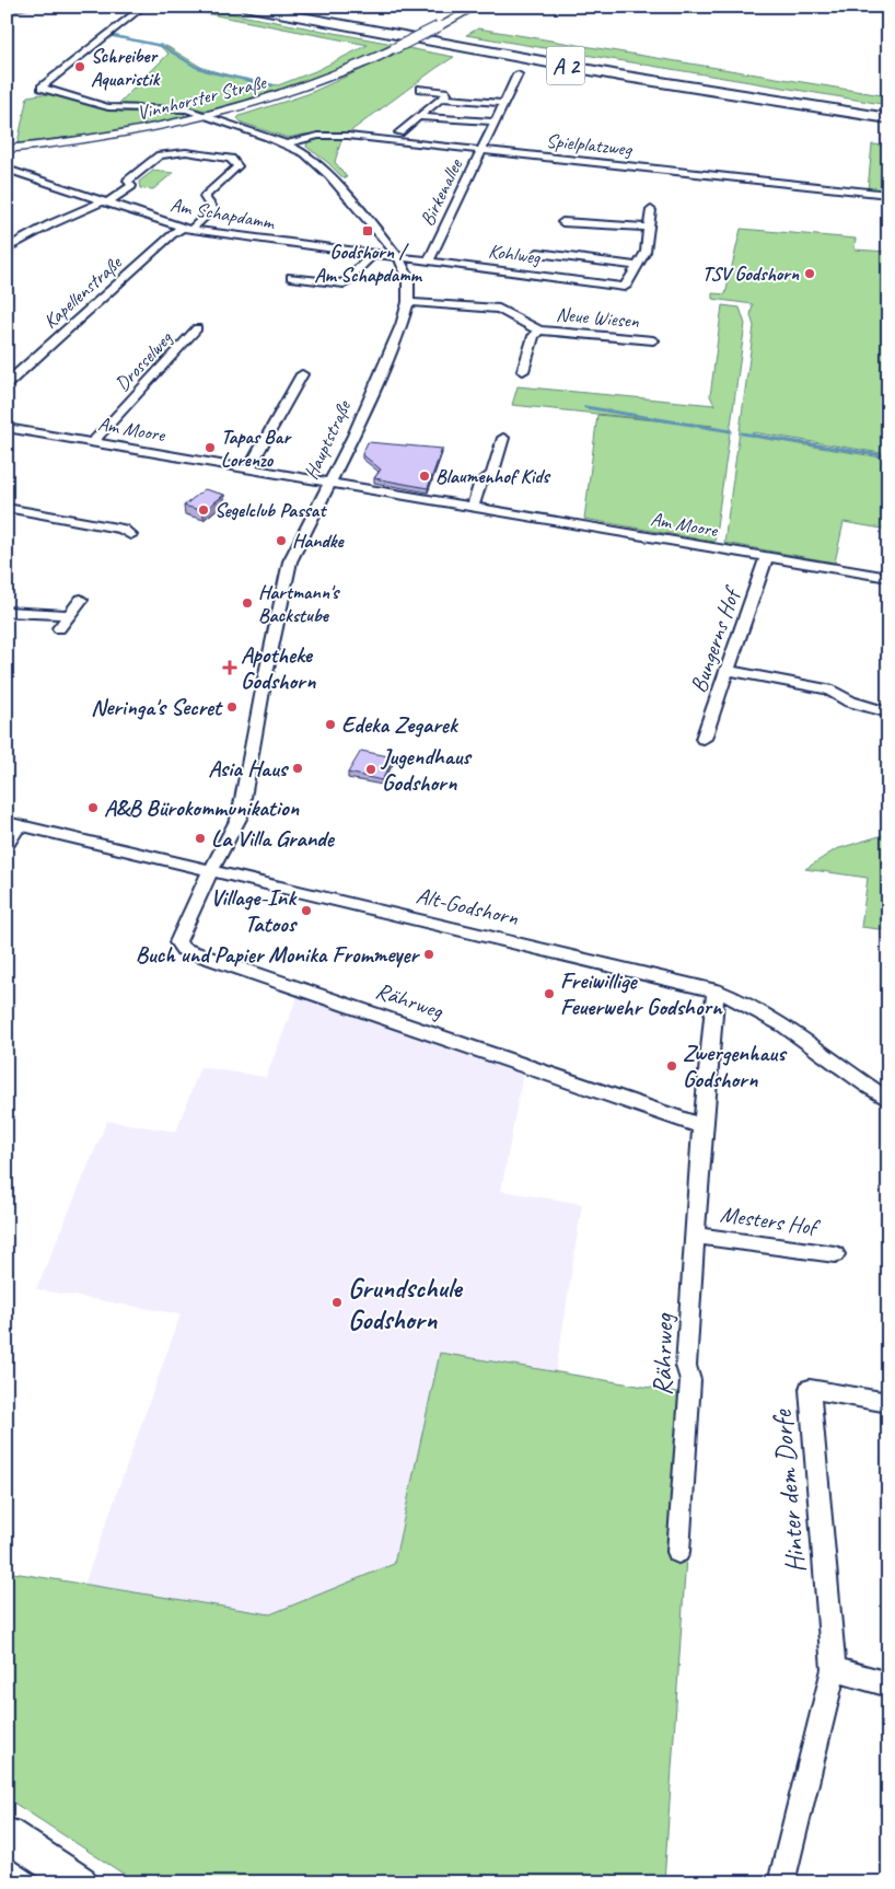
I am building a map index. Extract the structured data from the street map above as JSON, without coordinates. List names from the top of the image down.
{
  "streets": {
    "highway": ["A 2"],
    "street": [
      "Vinnhorster Straße",
      "Spielplatzweg",
      "Birkenallee",
      "Am Schapdamm",
      "Kohlweg",
      "Kapellenstraße",
      "Neue Wiesen",
      "Drosselweg",
      "Am Moore",
      "Hauptstraße",
      "Bungerns Hof",
      "Alt-Godshorn",
      "Rährweg",
      "Mesters Hof",
      "Hinter dem Dorfe"
    ]
  },
  "crossings": [
    ["Vinnhorster Straße", "Hauptstraße"],
    ["Spielplatzweg", "Birkenallee"],
    ["Spielplatzweg", "Hauptstraße"],
    ["Birkenallee", "Kohlweg"],
    ["Am Schapdamm", "Kohlweg"],
    ["Am Schapdamm", "Kapellenstraße"],
    ["Am Schapdamm", "Hauptstraße"],
    ["Kohlweg", "Hauptstraße"],
    ["Neue Wiesen", "Hauptstraße"],
    ["Drosselweg", "Am Moore"],
    ["Am Moore", "Hauptstraße"],
    ["Am Moore", "Bungerns Hof"],
    ["Hauptstraße", "Alt-Godshorn"],
    ["Hauptstraße", "Rährweg"],
    ["Alt-Godshorn", "Rährweg"],
    ["Rährweg", "Mesters Hof"]
  ],
  "places": {
    "other": [
      "Schreiber Aquaristik",
      "TSV Godshorn",
      "Tapas Bar Lorenzo",
      "Blaumenhof Kids",
      "Segelclub Passat",
      "Handke",
      "Hartmann's Backstube",
      "Neringa's Secret",
      "Edeka Zegarek",
      "Asia Haus",
      "Jugendhaus Godshorn",
      "A&B Bürokommunikation",
      "La Villa Grande",
      "Village-Ink Tatoos",
      "Buch und Papier Monika Frommeyer",
      "Freiwillige Feuerwehr Godshorn",
      "Zwergenhaus Godshorn",
      "Grundschule Godshorn"
    ],
    "transit": ["Godshorn / Am Schapdamm"],
    "health": ["Apotheke Godshorn"]
  }
}
